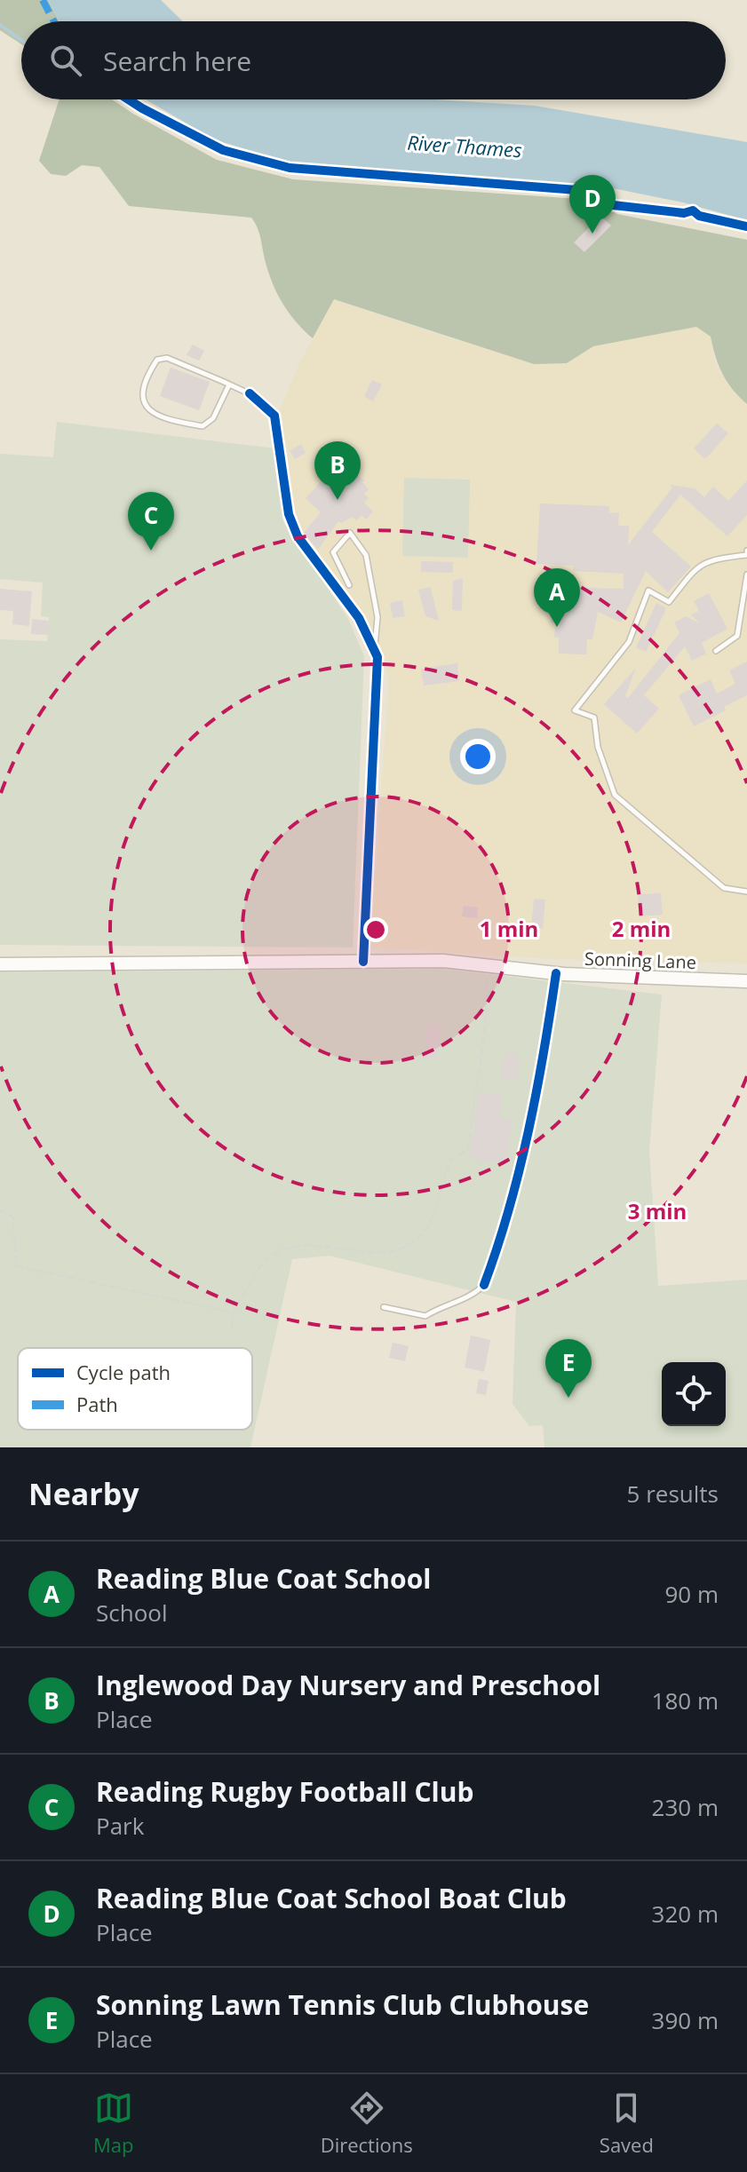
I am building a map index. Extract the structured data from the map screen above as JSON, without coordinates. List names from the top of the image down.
{
  "streets": {
    "main road": ["Sonning Lane"]
  },
  "water": ["River Thames"],
  "legend": ["Cycle path", "Path"],
  "page": {
    "search": "Search here",
    "pins": [
      "D",
      "B",
      "C",
      "A",
      "E"
    ],
    "heading": ["Nearby", "5 results"],
    "list": [
      {
        "mark": "A",
        "name": "Reading Blue Coat School",
        "note": "School",
        "value": "90 m"
      },
      {
        "mark": "B",
        "name": "Inglewood Day Nursery and Preschool",
        "note": "Place",
        "value": "180 m"
      },
      {
        "mark": "C",
        "name": "Reading Rugby Football Club",
        "note": "Park",
        "value": "230 m"
      },
      {
        "mark": "D",
        "name": "Reading Blue Coat School Boat Club",
        "note": "Place",
        "value": "320 m"
      },
      {
        "mark": "E",
        "name": "Sonning Lawn Tennis Club Clubhouse",
        "note": "Place",
        "value": "390 m"
      }
    ],
    "nav": ["Map", "Directions", "Saved"]
  },
  "rings": ["1 min", "2 min", "3 min"]
}
